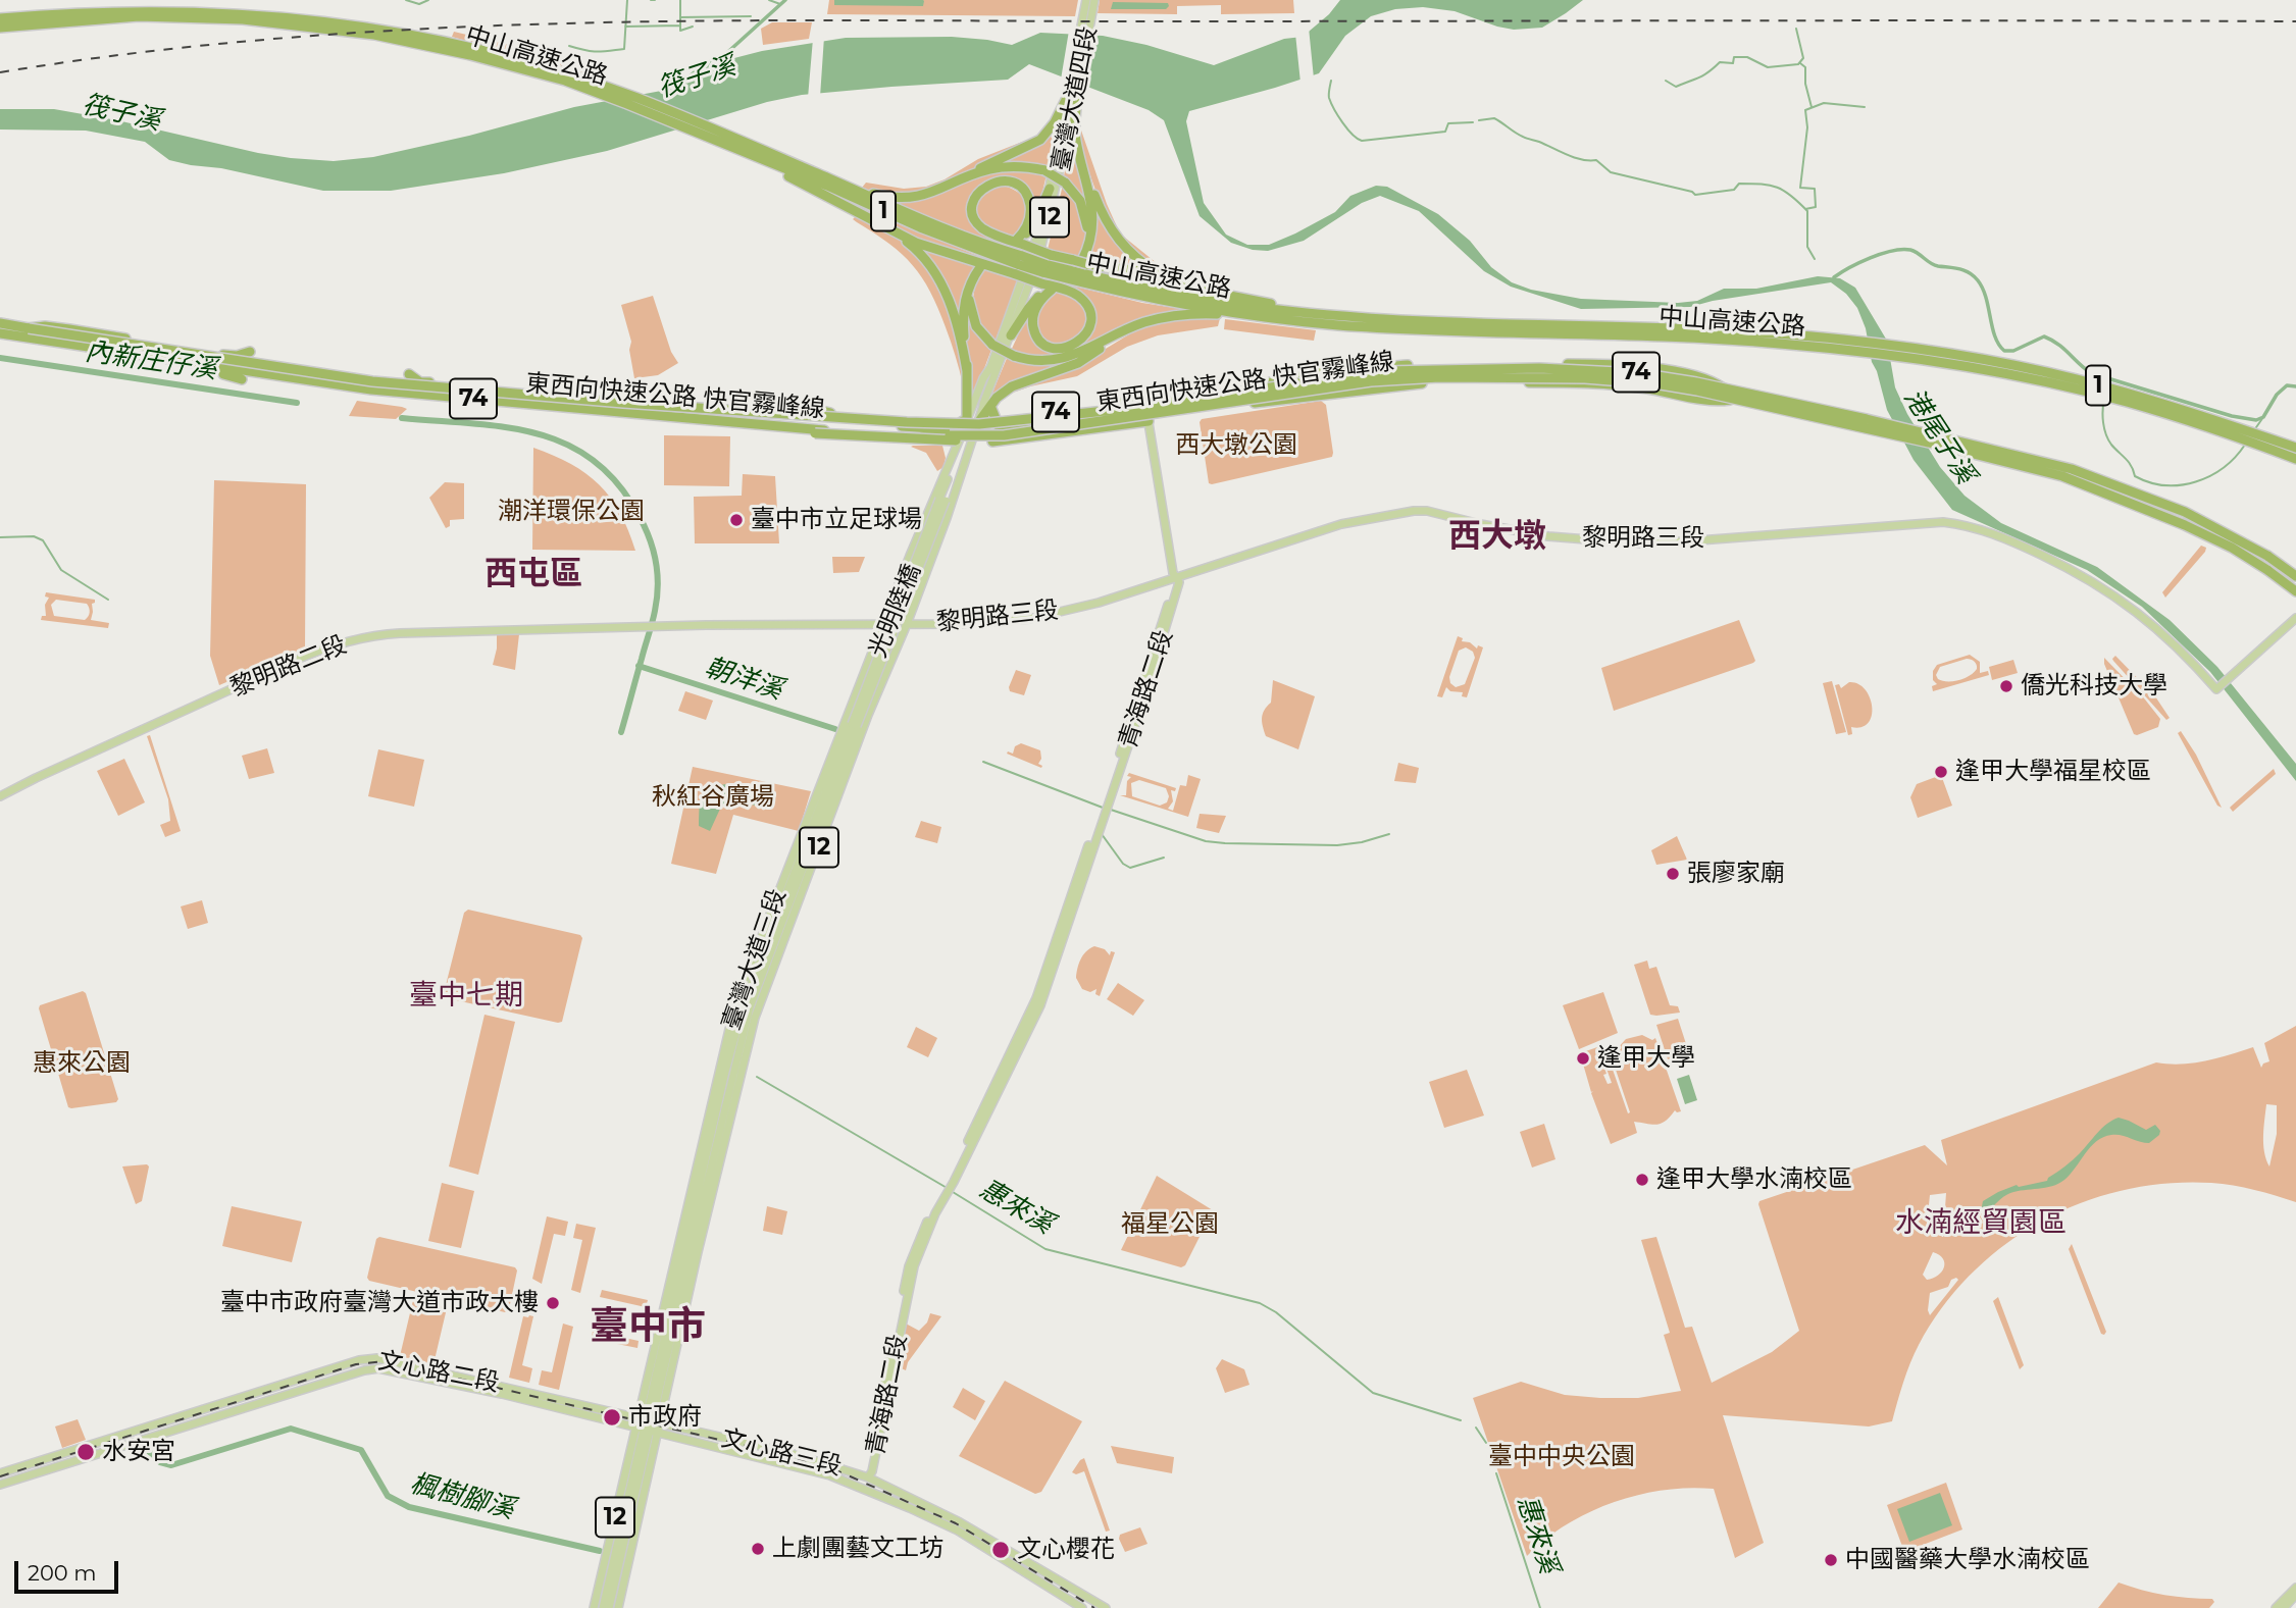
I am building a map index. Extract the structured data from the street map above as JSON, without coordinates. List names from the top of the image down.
{
  "streets": {
    "highway": [
      "中山高速公路",
      "1",
      "74",
      "東西向快速公路 快官霧峰線"
    ],
    "main road": [
      "臺灣大道四段",
      "12",
      "黎明路三段",
      "光明陸橋",
      "黎明路二段",
      "青海路二段",
      "臺灣大道三段",
      "文心路二段",
      "文心路三段"
    ]
  },
  "crossings": [
    ["臺灣大道四段", "12"],
    ["臺灣大道四段", "74"],
    ["臺灣大道四段", "東西向快速公路 快官霧峰線"],
    ["臺灣大道四段", "光明陸橋"],
    ["臺灣大道四段", "臺灣大道三段"],
    ["12", "74"],
    ["12", "東西向快速公路 快官霧峰線"],
    ["12", "光明陸橋"],
    ["12", "臺灣大道三段"],
    ["12", "文心路二段"],
    ["12", "文心路三段"],
    ["74", "東西向快速公路 快官霧峰線"],
    ["74", "青海路二段"],
    ["黎明路三段", "青海路二段"],
    ["黎明路三段", "臺灣大道三段"],
    ["光明陸橋", "臺灣大道三段"],
    ["黎明路二段", "臺灣大道三段"],
    ["青海路二段", "文心路三段"],
    ["臺灣大道三段", "文心路二段"],
    ["臺灣大道三段", "文心路三段"],
    ["文心路二段", "文心路三段"]
  ],
  "districts": [
    "西大墩",
    "西屯區",
    "臺中七期",
    "水湳經貿園區",
    "臺中市"
  ],
  "water": [
    "筏子溪",
    "內新庄仔溪",
    "港尾子溪",
    "朝洋溪",
    "惠來溪",
    "楓樹腳溪"
  ],
  "parks": [
    "西大墩公園",
    "潮洋環保公園",
    "秋紅谷廣場",
    "惠來公園",
    "福星公園",
    "臺中中央公園"
  ],
  "places": [
    "臺中市立足球場",
    "僑光科技大學",
    "逢甲大學福星校區",
    "張廖家廟",
    "逢甲大學",
    "逢甲大學水湳校區",
    "臺中市政府臺灣大道市政大樓",
    "市政府",
    "水安宮",
    "上劇團藝文工坊",
    "文心櫻花",
    "中國醫藥大學水湳校區"
  ],
  "scale_bar": "200 m"
}
